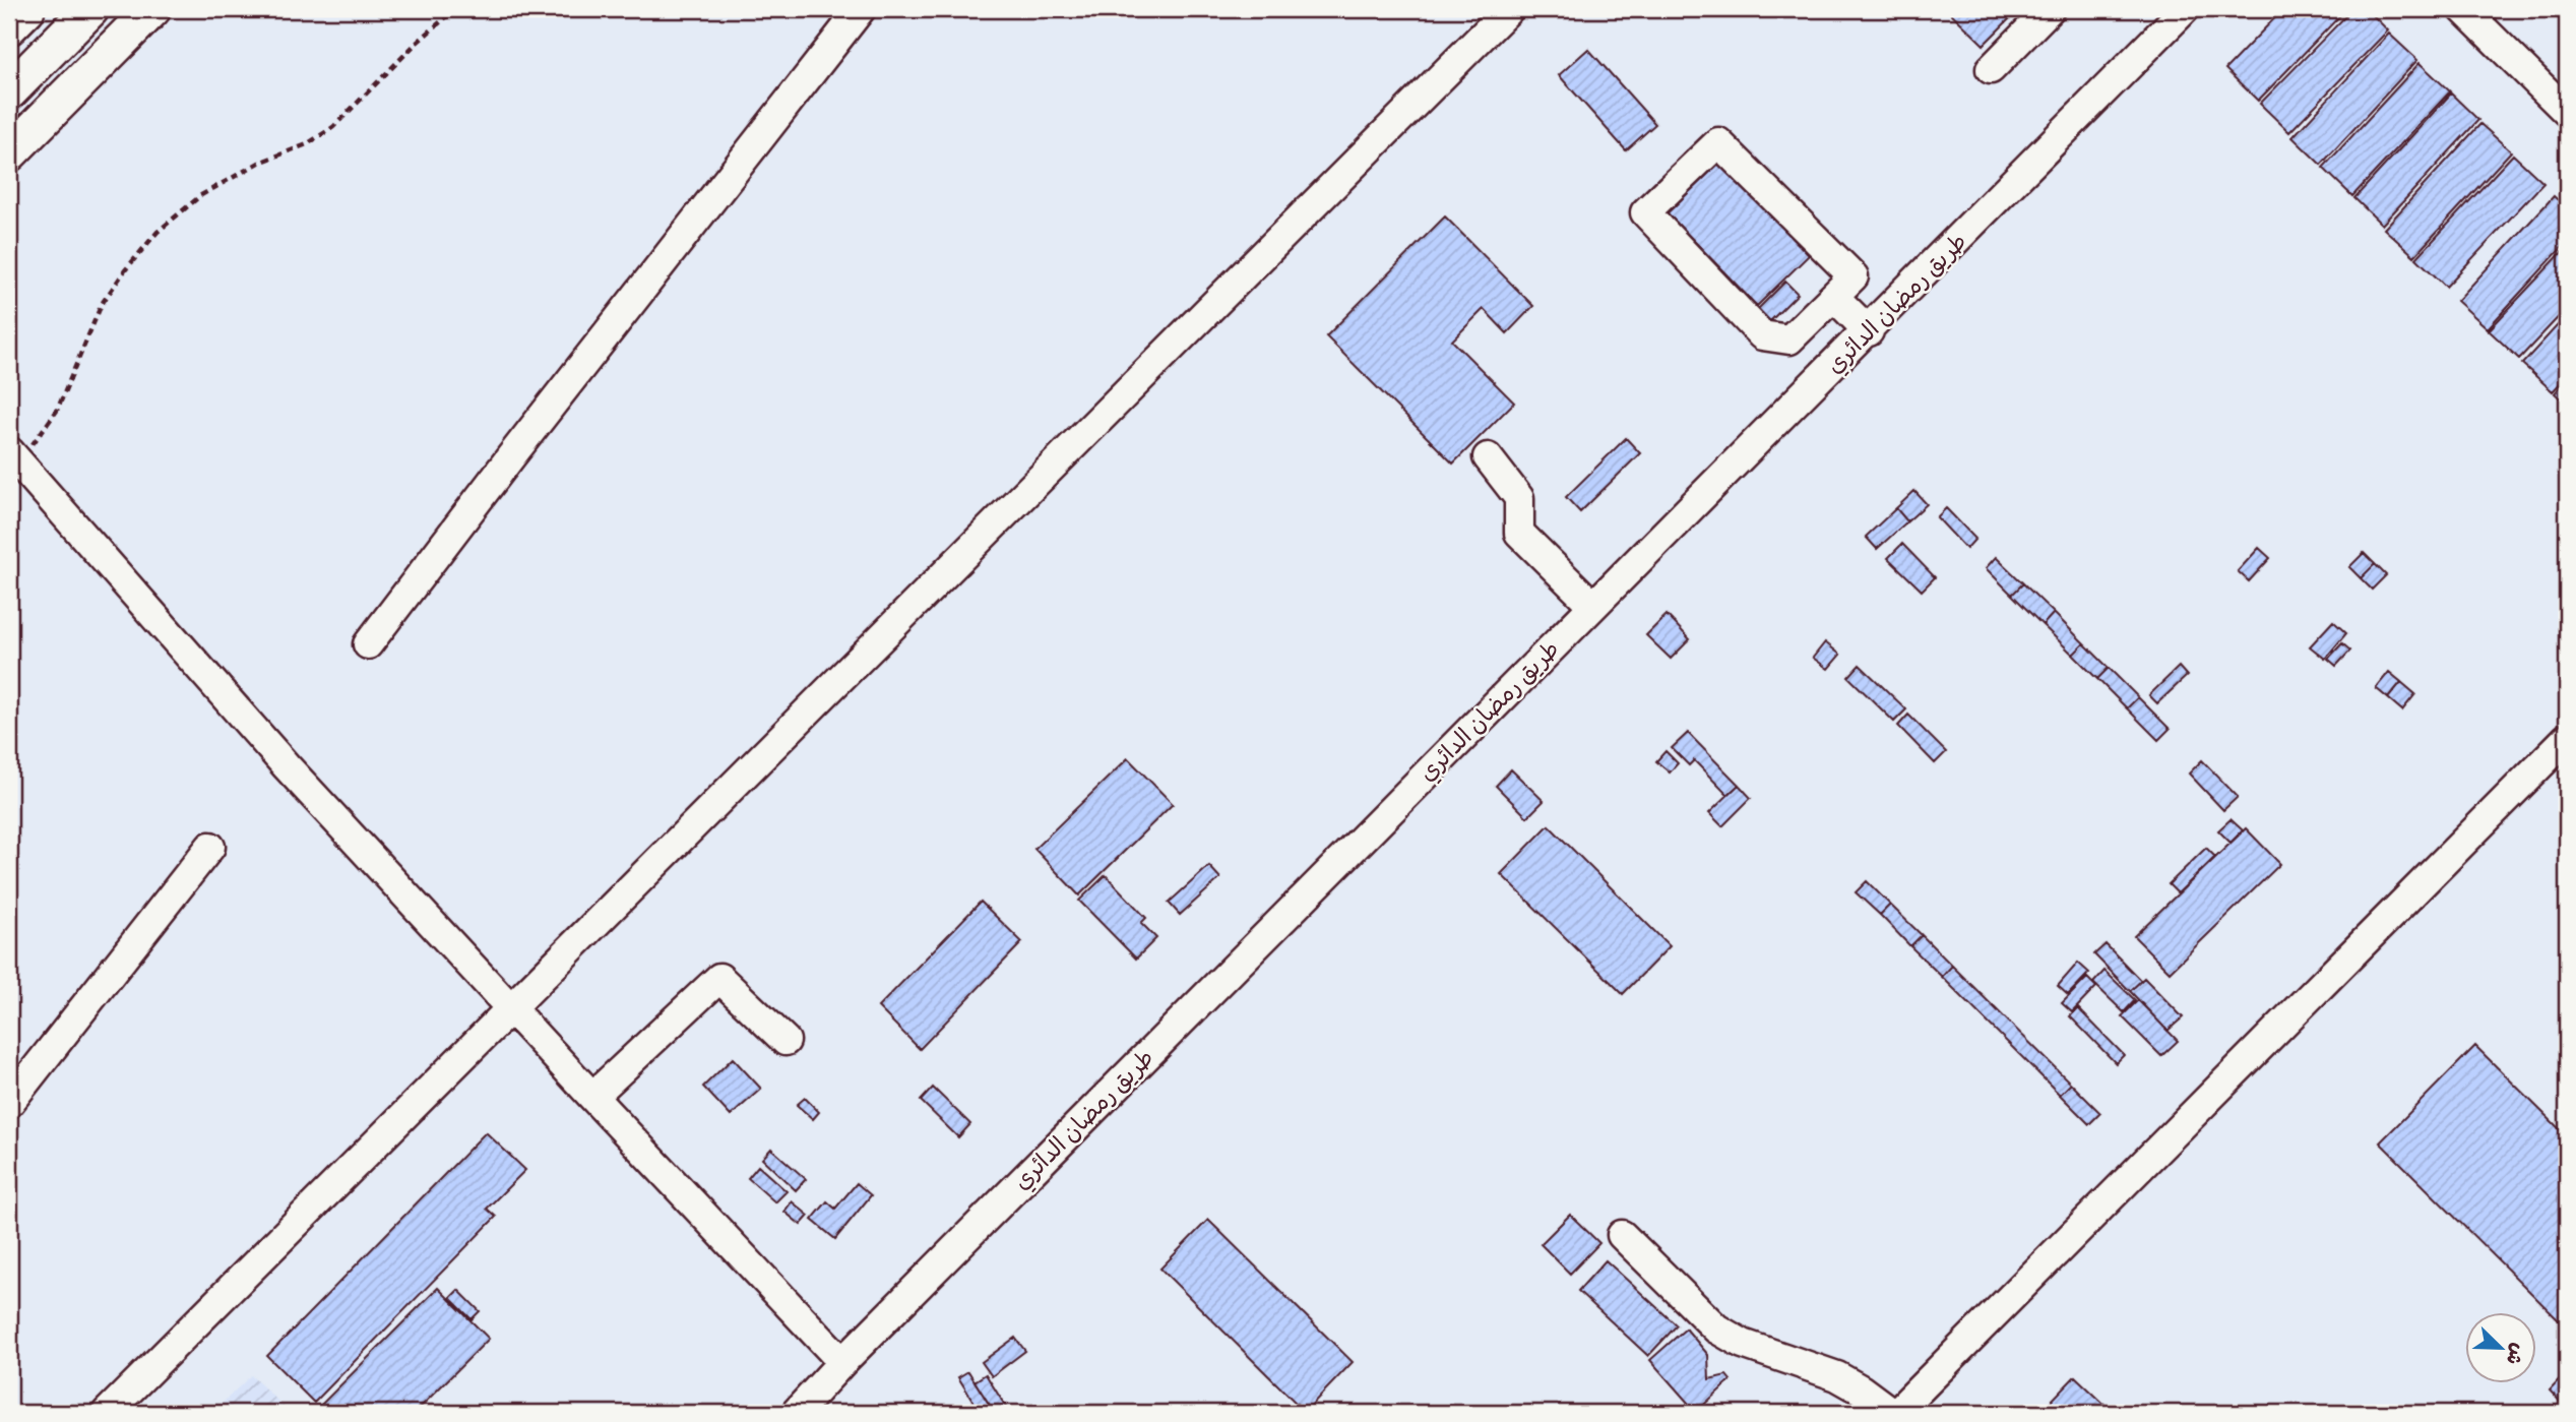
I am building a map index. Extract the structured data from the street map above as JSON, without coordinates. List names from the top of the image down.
{
  "streets": {
    "street": ["طريق رمضان الدائري"]
  },
  "north": "bottom right"
}
